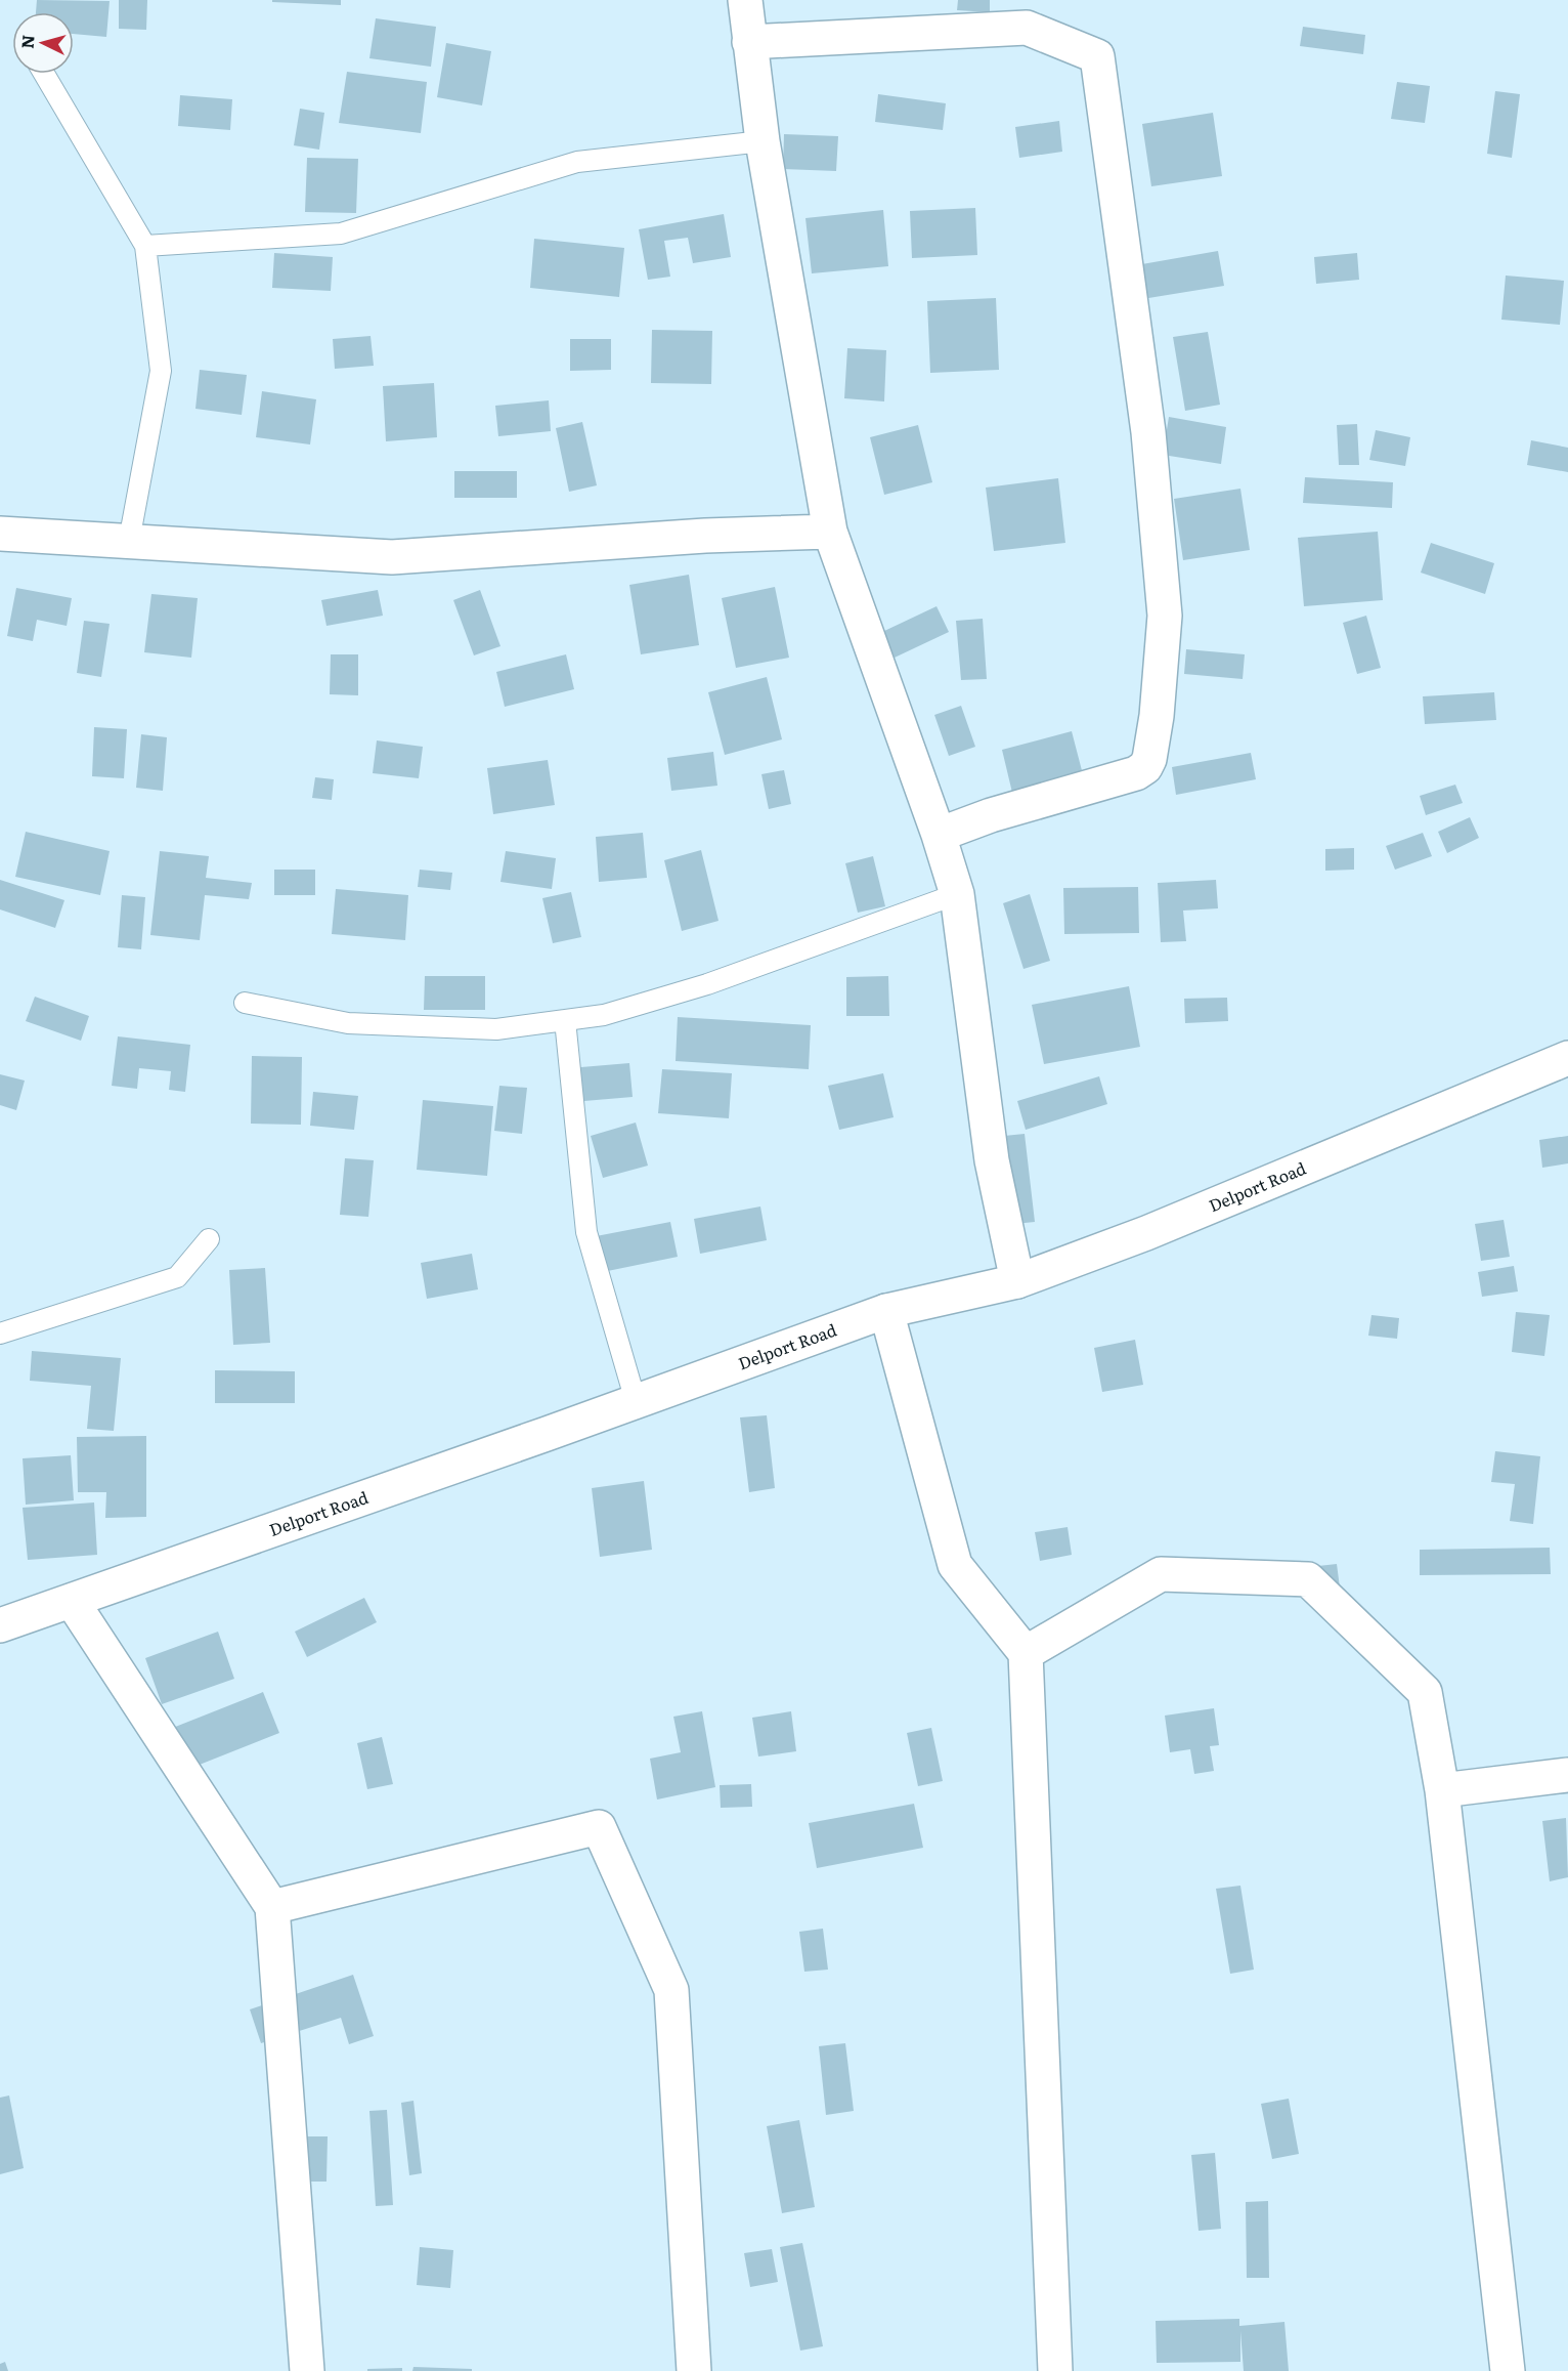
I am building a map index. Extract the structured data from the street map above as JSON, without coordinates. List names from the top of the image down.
{
  "streets": {
    "street": ["Delport Road"]
  },
  "north": "left"
}
